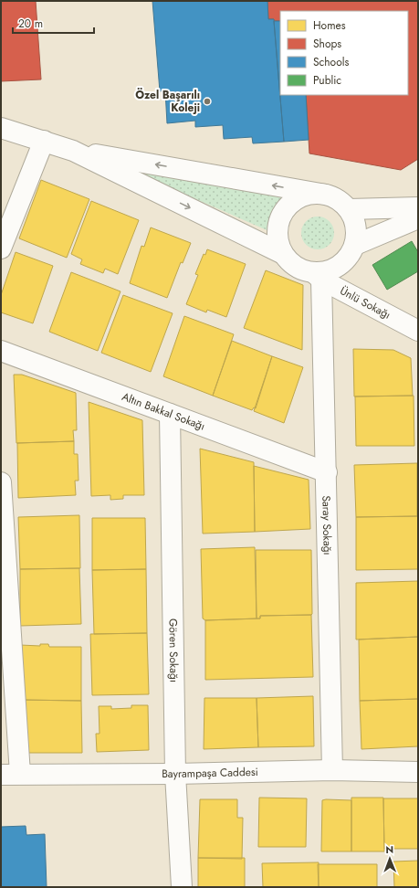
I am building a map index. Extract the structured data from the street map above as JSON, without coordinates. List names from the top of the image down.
{
  "streets": {
    "street": [
      "Ünlü Sokağı",
      "Altın Bakkal Sokağı",
      "Saray Sokağı",
      "Gören Sokağı",
      "Bayrampaşa Caddesi"
    ]
  },
  "crossings": [
    ["Ünlü Sokağı", "Saray Sokağı"],
    ["Altın Bakkal Sokağı", "Saray Sokağı"],
    ["Altın Bakkal Sokağı", "Gören Sokağı"],
    ["Saray Sokağı", "Bayrampaşa Caddesi"],
    ["Gören Sokağı", "Bayrampaşa Caddesi"]
  ],
  "places": ["Özel Başarılı Koleji"],
  "legend": [
    "Homes",
    "Shops",
    "Schools",
    "Public"
  ],
  "scale_bar": "20 m",
  "north": "top"
}
